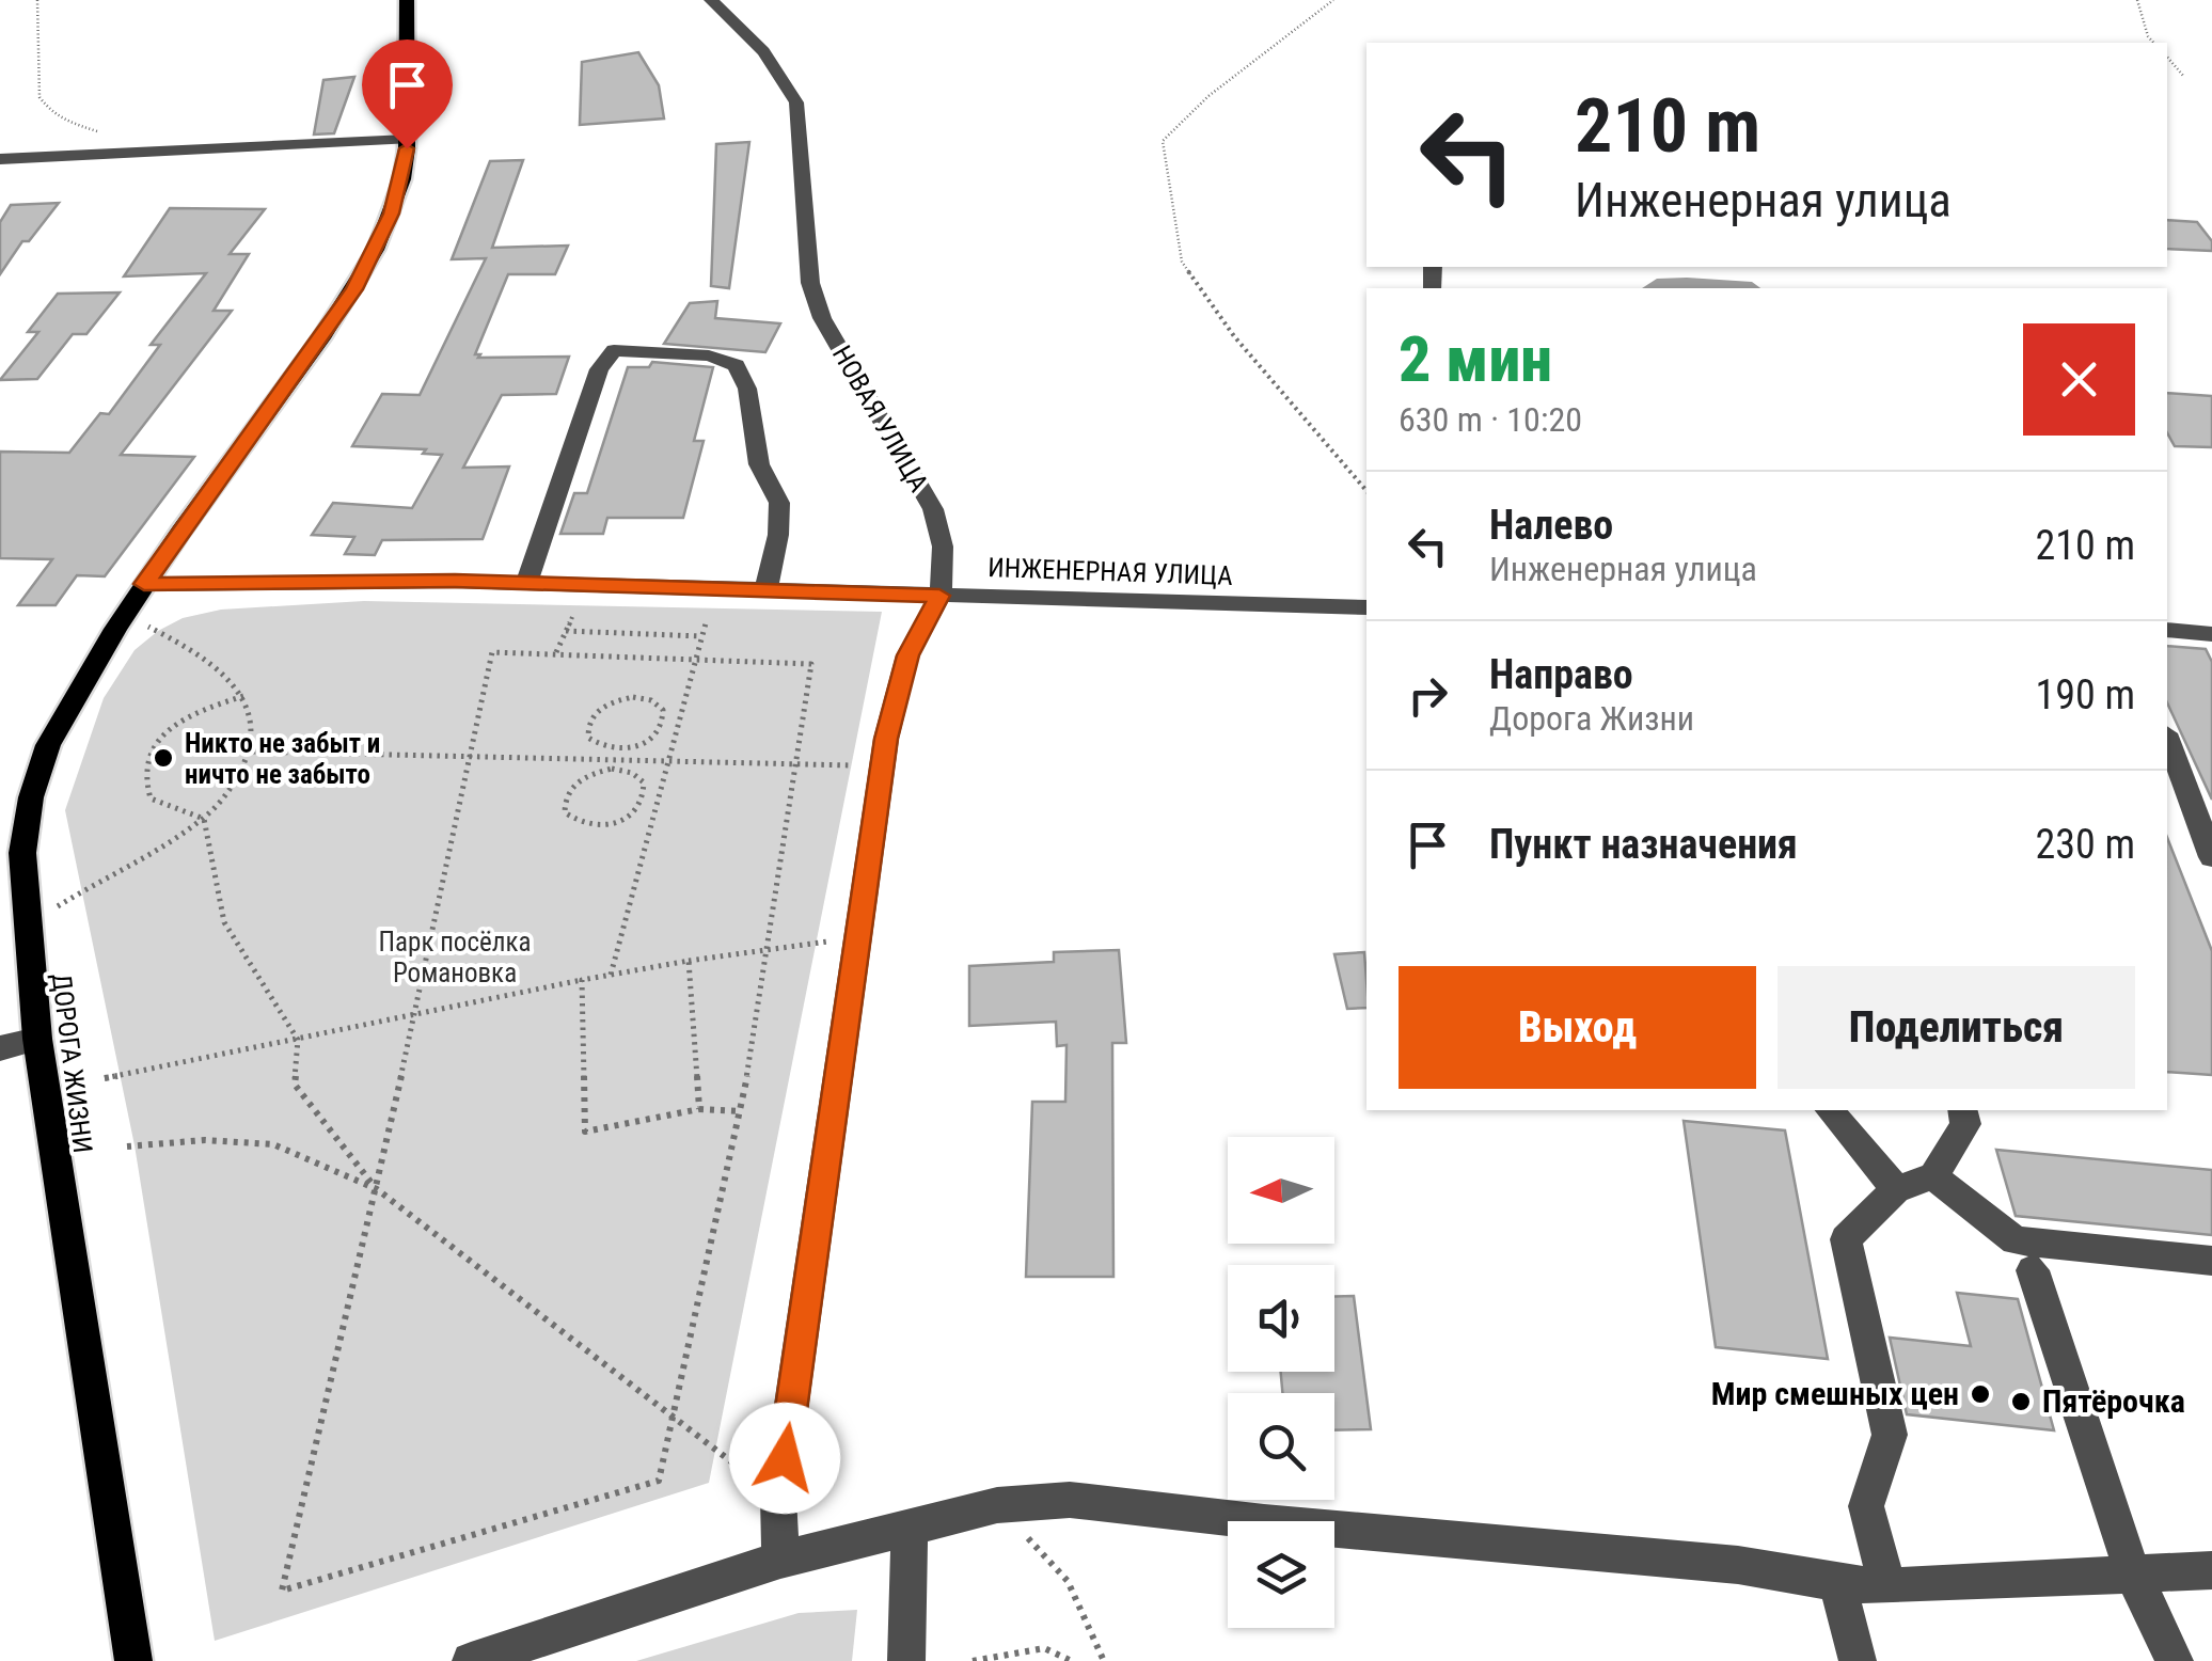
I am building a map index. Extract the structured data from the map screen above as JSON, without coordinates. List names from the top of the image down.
{
  "streets": {
    "main road": ["ДОРОГА ЖИЗНИ"],
    "street": ["НОВАЯ УЛИЦА", "ИНЖЕНЕРНАЯ УЛИЦА"]
  },
  "crossings": [
    ["НОВАЯ УЛИЦА", "ИНЖЕНЕРНАЯ УЛИЦА"],
    ["ИНЖЕНЕРНАЯ УЛИЦА", "ДОРОГА ЖИЗНИ"]
  ],
  "parks": ["Парк посёлка Романовка"],
  "places": ["Никто не забыт и ничто не забыто", "Мир смешных цен", "Пятёрочка"],
  "north": "left",
  "page": {
    "turn": ["210 m", "Инженерная улица"],
    "heading": ["2 мин", "630 m · 10:20"],
    "list": [
      {
        "name": "Налево",
        "note": "Инженерная улица",
        "value": "210 m"
      },
      {
        "name": "Направо",
        "note": "Дорога Жизни",
        "value": "190 m"
      },
      {
        "name": "Пункт назначения",
        "value": "230 m"
      }
    ],
    "buttons": ["Выход", "Поделиться"]
  }
}
